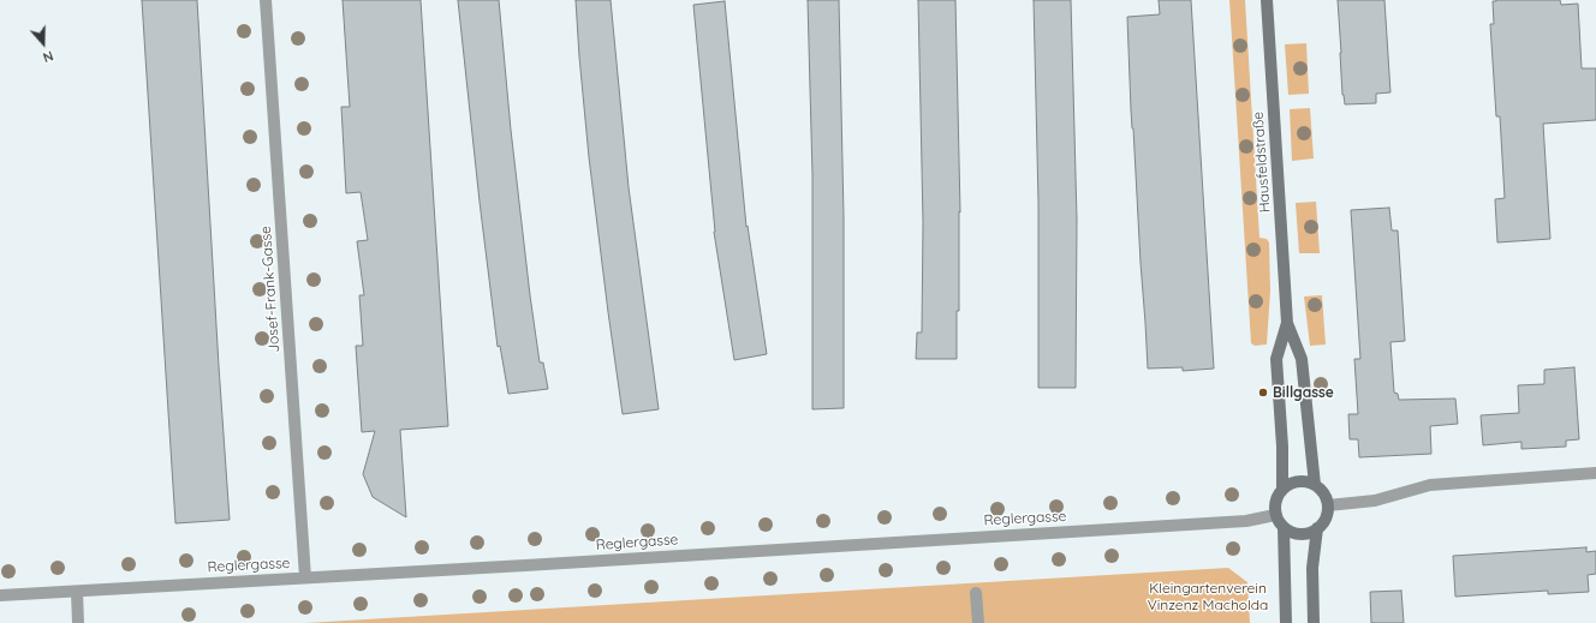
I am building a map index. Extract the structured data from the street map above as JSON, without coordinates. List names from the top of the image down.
{
  "streets": {
    "street": ["Hausfeldstraße", "Josef-Frank-Gasse", "Reglergasse"]
  },
  "crossings": [
    ["Hausfeldstraße", "Reglergasse"],
    ["Josef-Frank-Gasse", "Reglergasse"]
  ],
  "parks": ["Kleingartenverein Vinzenz Macholda"],
  "places": ["Billgasse"],
  "north": "bottom"
}
